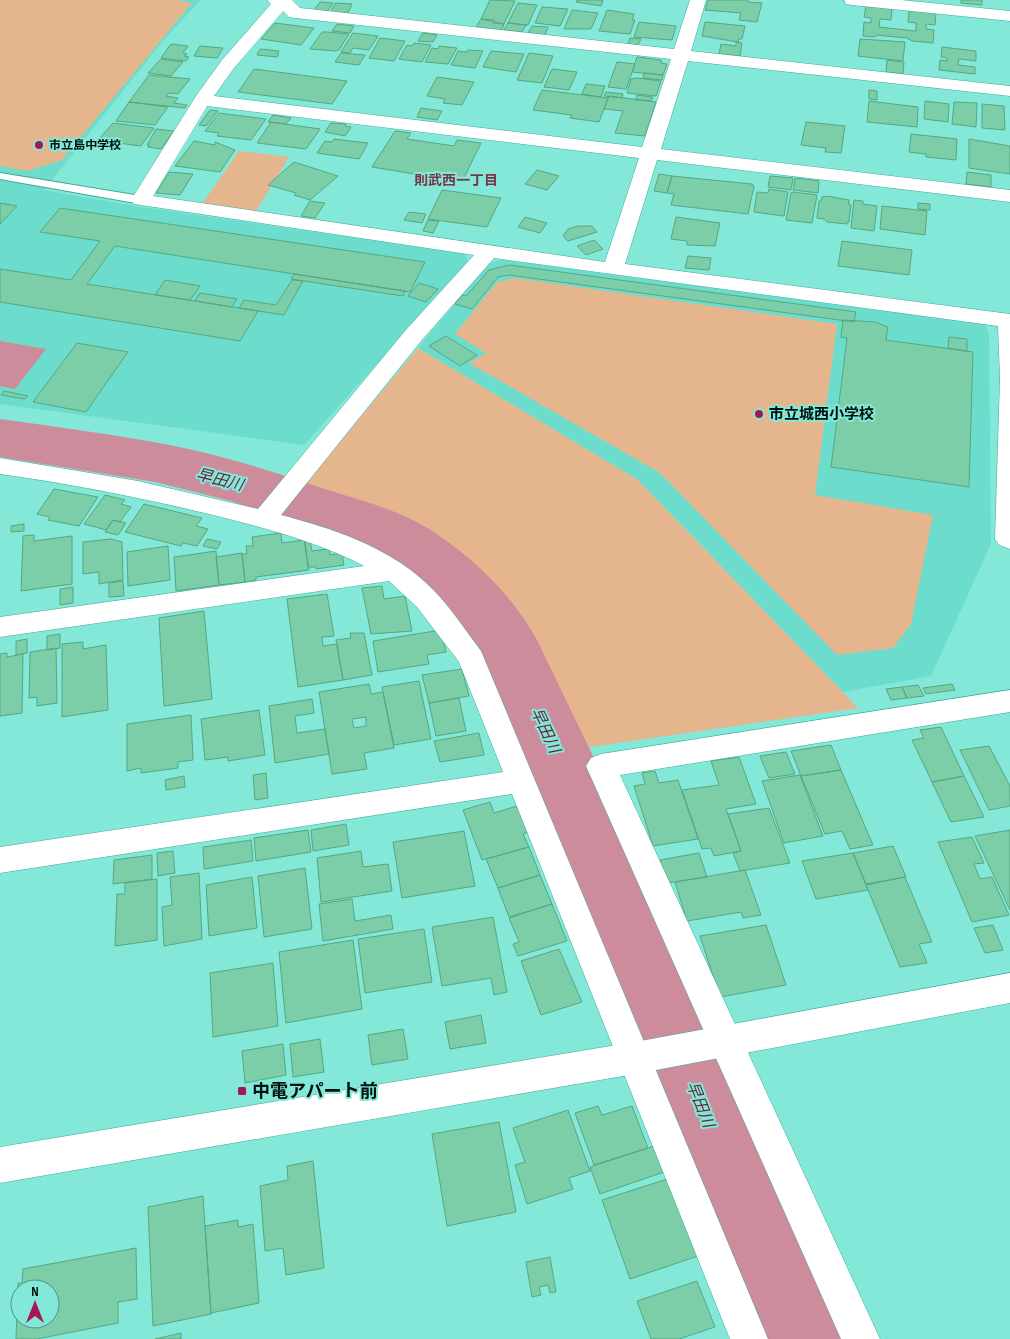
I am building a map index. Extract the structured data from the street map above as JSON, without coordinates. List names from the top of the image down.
{
  "districts": ["則武西一丁目"],
  "water": ["早田川"],
  "places": {
    "other": ["市立島中学校", "市立城西小学校"],
    "transit": ["中電アパート前"]
  },
  "north": "top"
}
